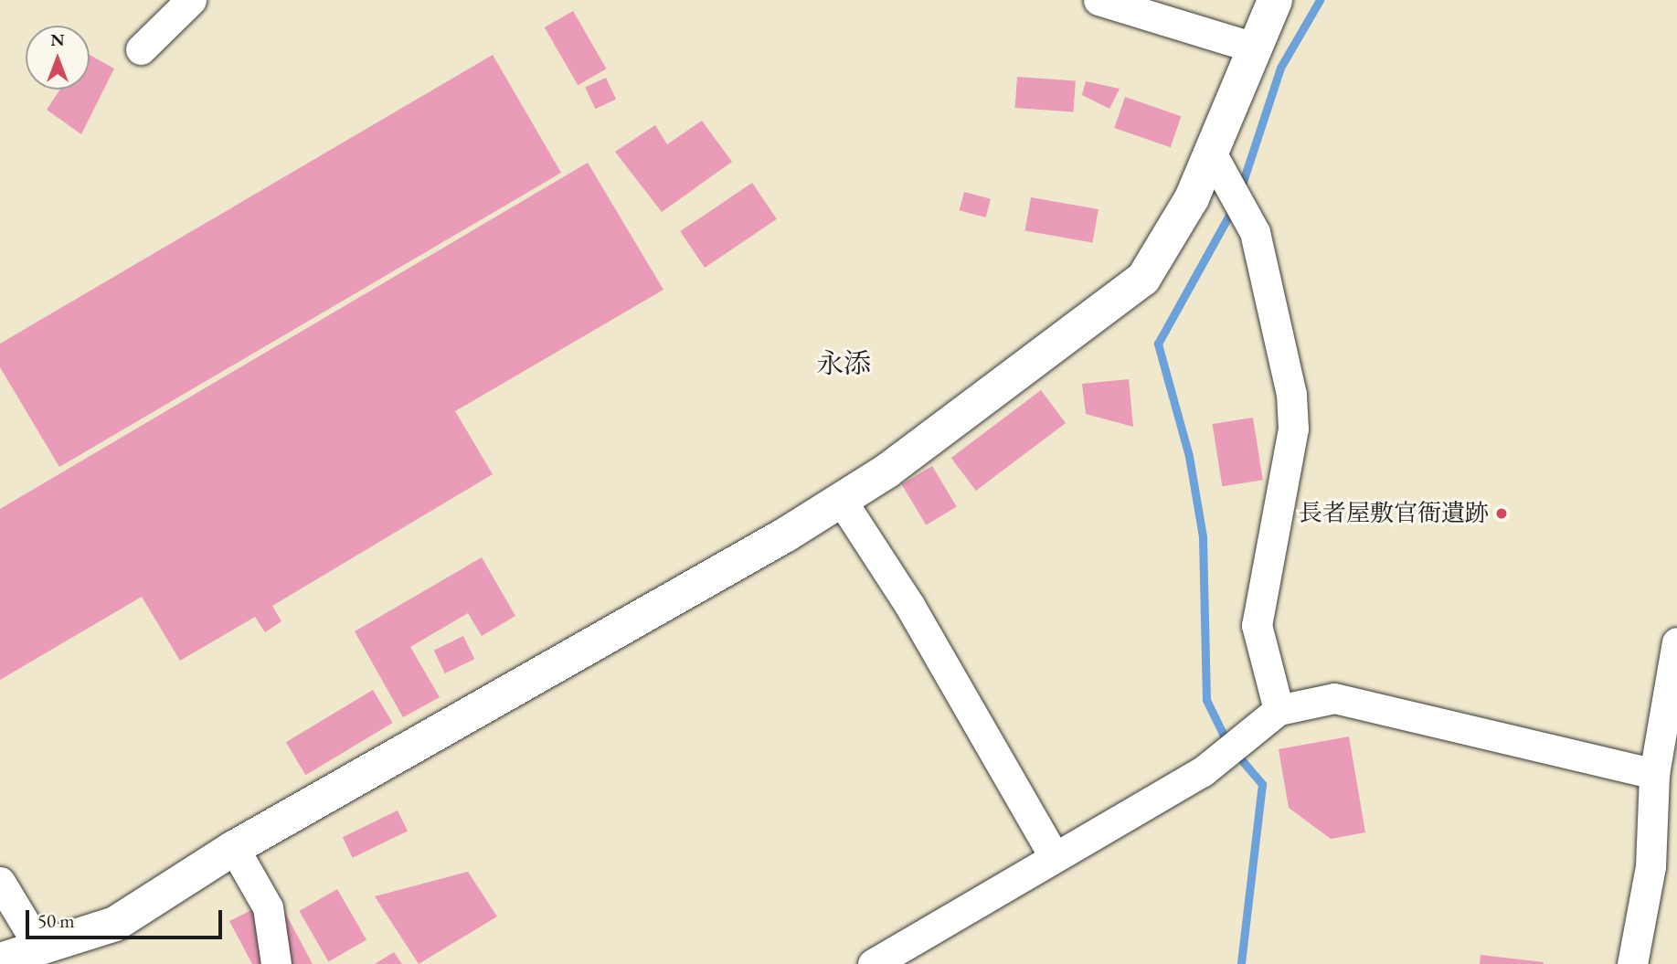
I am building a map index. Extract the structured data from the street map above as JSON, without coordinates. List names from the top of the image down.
{
  "districts": ["永添"],
  "places": ["長者屋敷官衙遺跡"],
  "scale_bar": "50 m",
  "north": "top"
}
